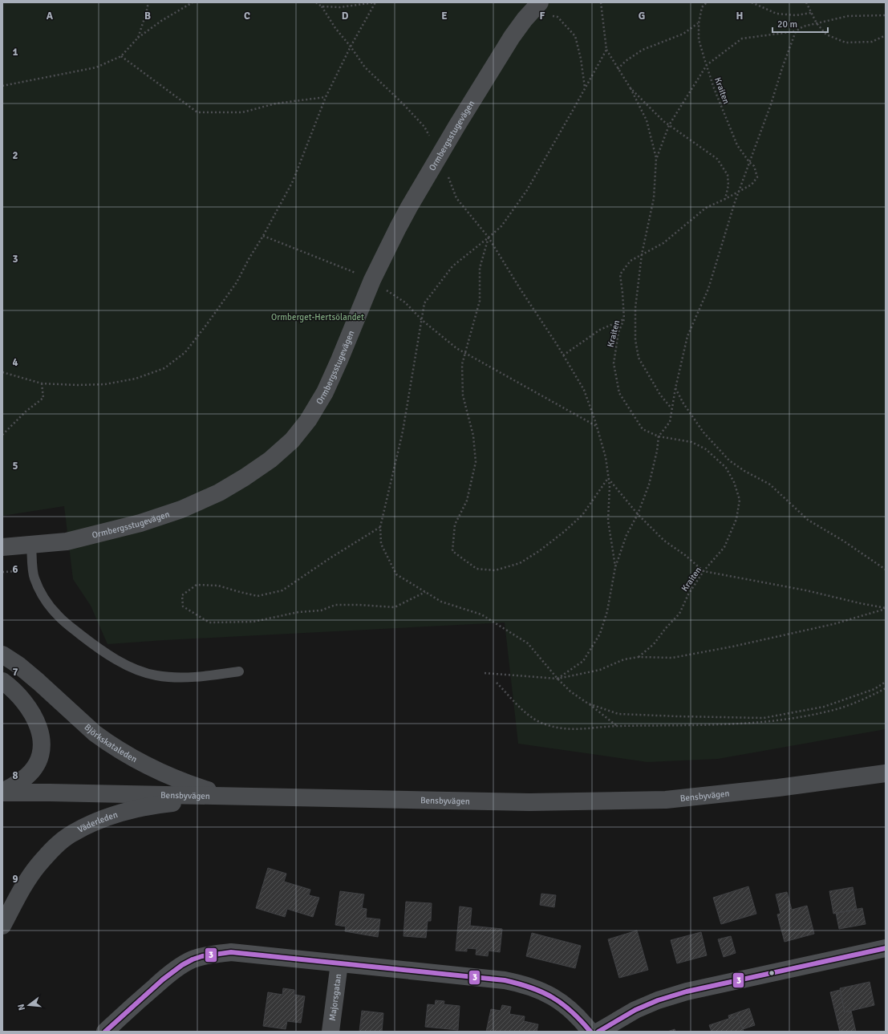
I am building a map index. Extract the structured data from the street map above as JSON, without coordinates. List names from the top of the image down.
{
  "streets": {
    "main road": ["Björkskataleden", "Bensbyvägen", "Väderleden"],
    "street": ["Ormbergsstugevägen", "Majorsgatan"],
    "path": ["Kraiten"]
  },
  "crossings": [
    ["Björkskataleden", "Bensbyvägen"],
    ["Björkskataleden", "Väderleden"],
    ["Bensbyvägen", "Väderleden"]
  ],
  "parks": ["Ormberget-Hertsölandet"],
  "lines": ["transit line 3"],
  "scale_bar": "20 m",
  "north": "left",
  "grid": {
    "columns": [
      "A",
      "B",
      "C",
      "D",
      "E",
      "F",
      "G",
      "H"
    ],
    "rows": [
      "1",
      "2",
      "3",
      "4",
      "5",
      "6",
      "7",
      "8",
      "9"
    ]
  }
}
